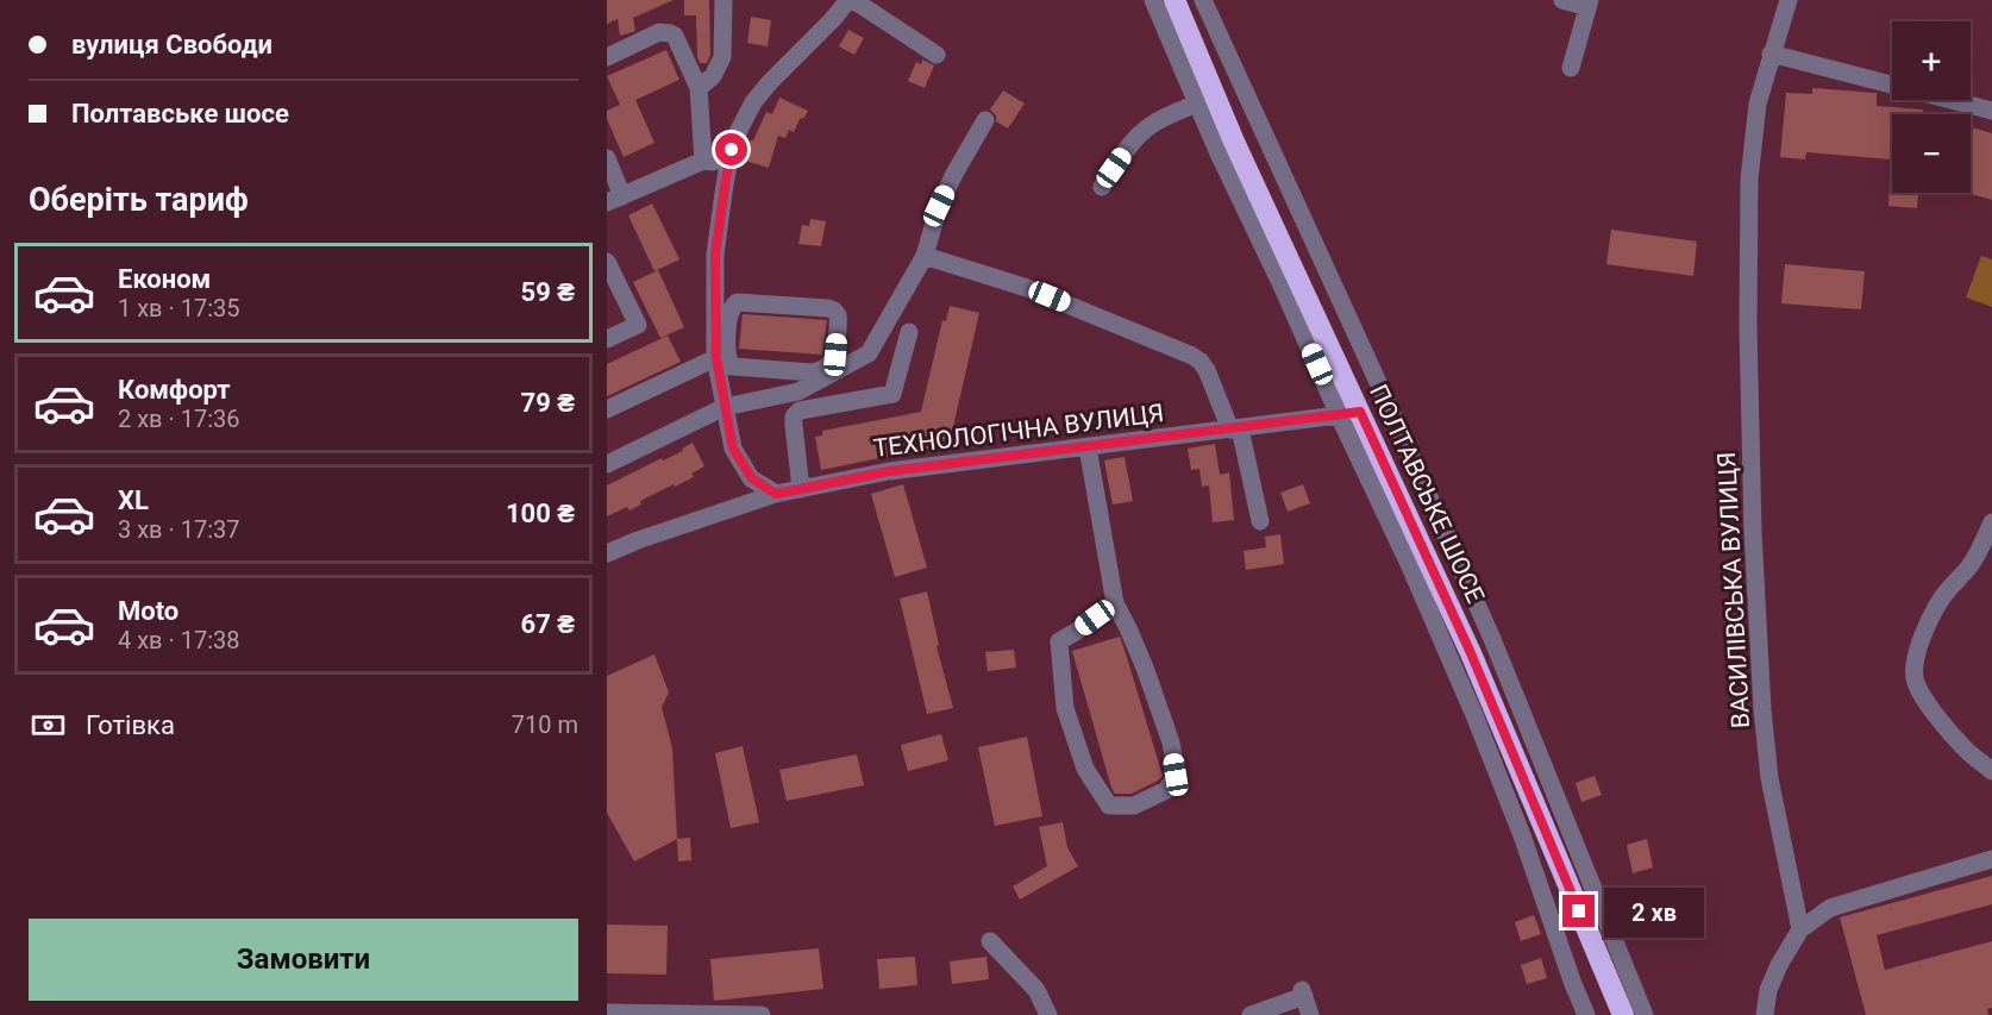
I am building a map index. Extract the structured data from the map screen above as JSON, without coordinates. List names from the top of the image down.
{
  "streets": {
    "highway": ["ПОЛТАВСЬКЕ ШОСЕ"],
    "street": ["ТЕХНОЛОГІЧНА ВУЛИЦЯ", "ВАСИЛІВСЬКА ВУЛИЦЯ"]
  },
  "crossings": [
    ["ТЕХНОЛОГІЧНА ВУЛИЦЯ", "ПОЛТАВСЬКЕ ШОСЕ"]
  ],
  "page": {
    "banner": ["вулиця Свободи", "Полтавське шосе"],
    "map_buttons": ["+", "−"],
    "heading": "Оберіть тариф",
    "list": [
      {
        "name": "Економ",
        "note": "1 хв · 17:35",
        "value": "59 ₴"
      },
      {
        "name": "Комфорт",
        "note": "2 хв · 17:36",
        "value": "79 ₴"
      },
      {
        "name": "XL",
        "note": "3 хв · 17:37",
        "value": "100 ₴"
      },
      {
        "name": "Moto",
        "note": "4 хв · 17:38",
        "value": "67 ₴"
      }
    ],
    "pay": ["Готівка", "710 m"],
    "bubble": "2 хв",
    "buttons": "Замовити"
  }
}
